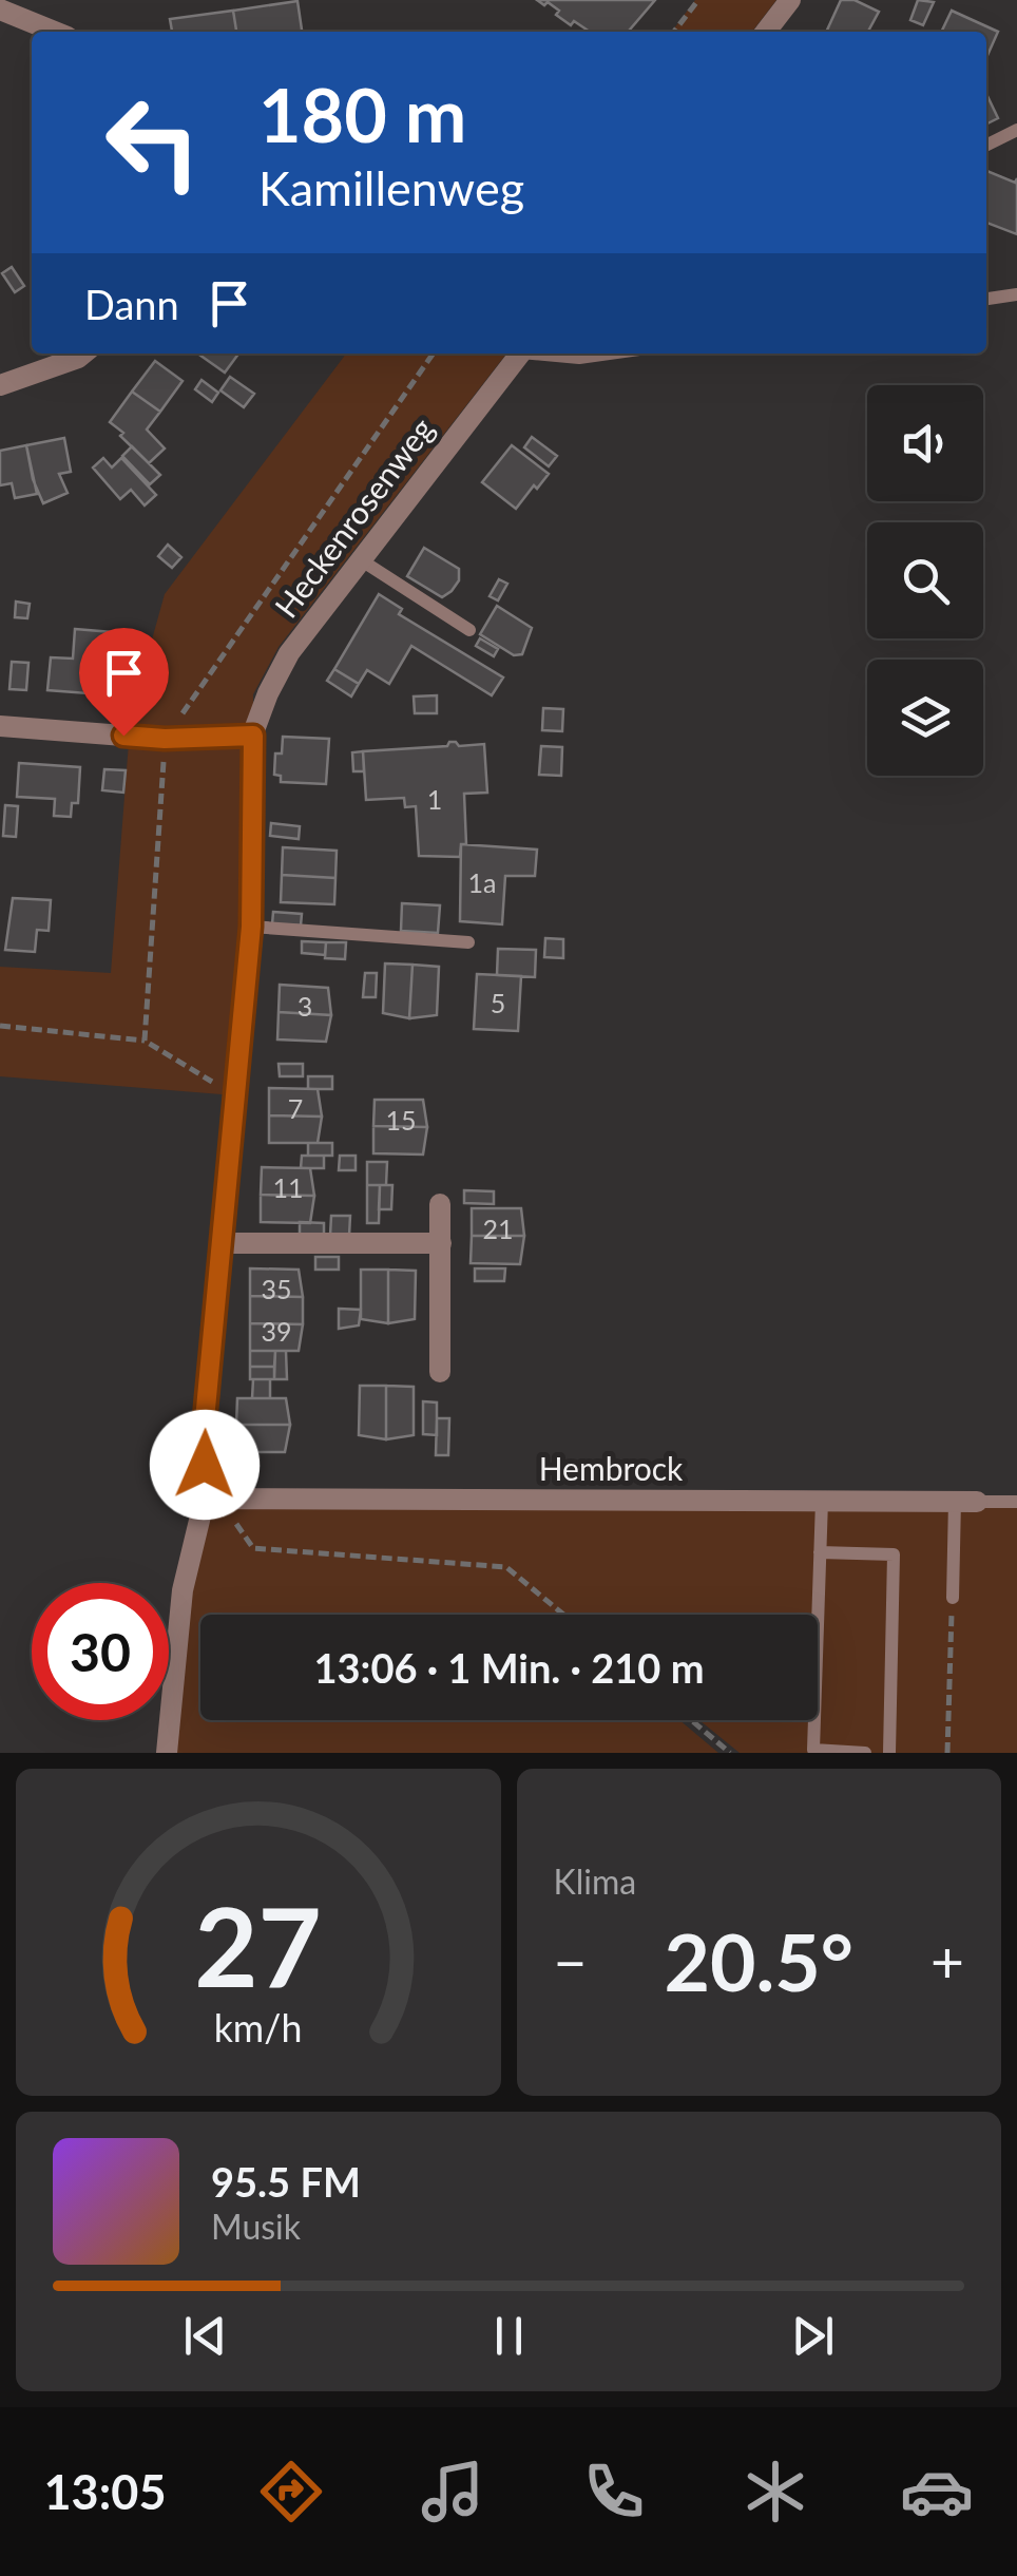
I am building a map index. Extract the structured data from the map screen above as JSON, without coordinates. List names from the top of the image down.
{
  "streets": {
    "street": ["Heckenrosenweg", "Hembrock"]
  },
  "crossings": [
    ["Heckenrosenweg", "Hembrock"]
  ],
  "house_numbers": [
    "1",
    "1a",
    "5",
    "3",
    "7",
    "15",
    "11",
    "21",
    "35",
    "39"
  ],
  "page": {
    "turn": ["180 m", "Kamillenweg"],
    "then": "Dann",
    "limit": "30",
    "trip": "13:06 · 1 Min. · 210 m",
    "tile": "Klima",
    "heat": ["−", "20.5°", "+"],
    "song": ["95.5 FM", "Musik"],
    "tabs": "13:05",
    "gauge": ["27", "km/h"]
  }
}
